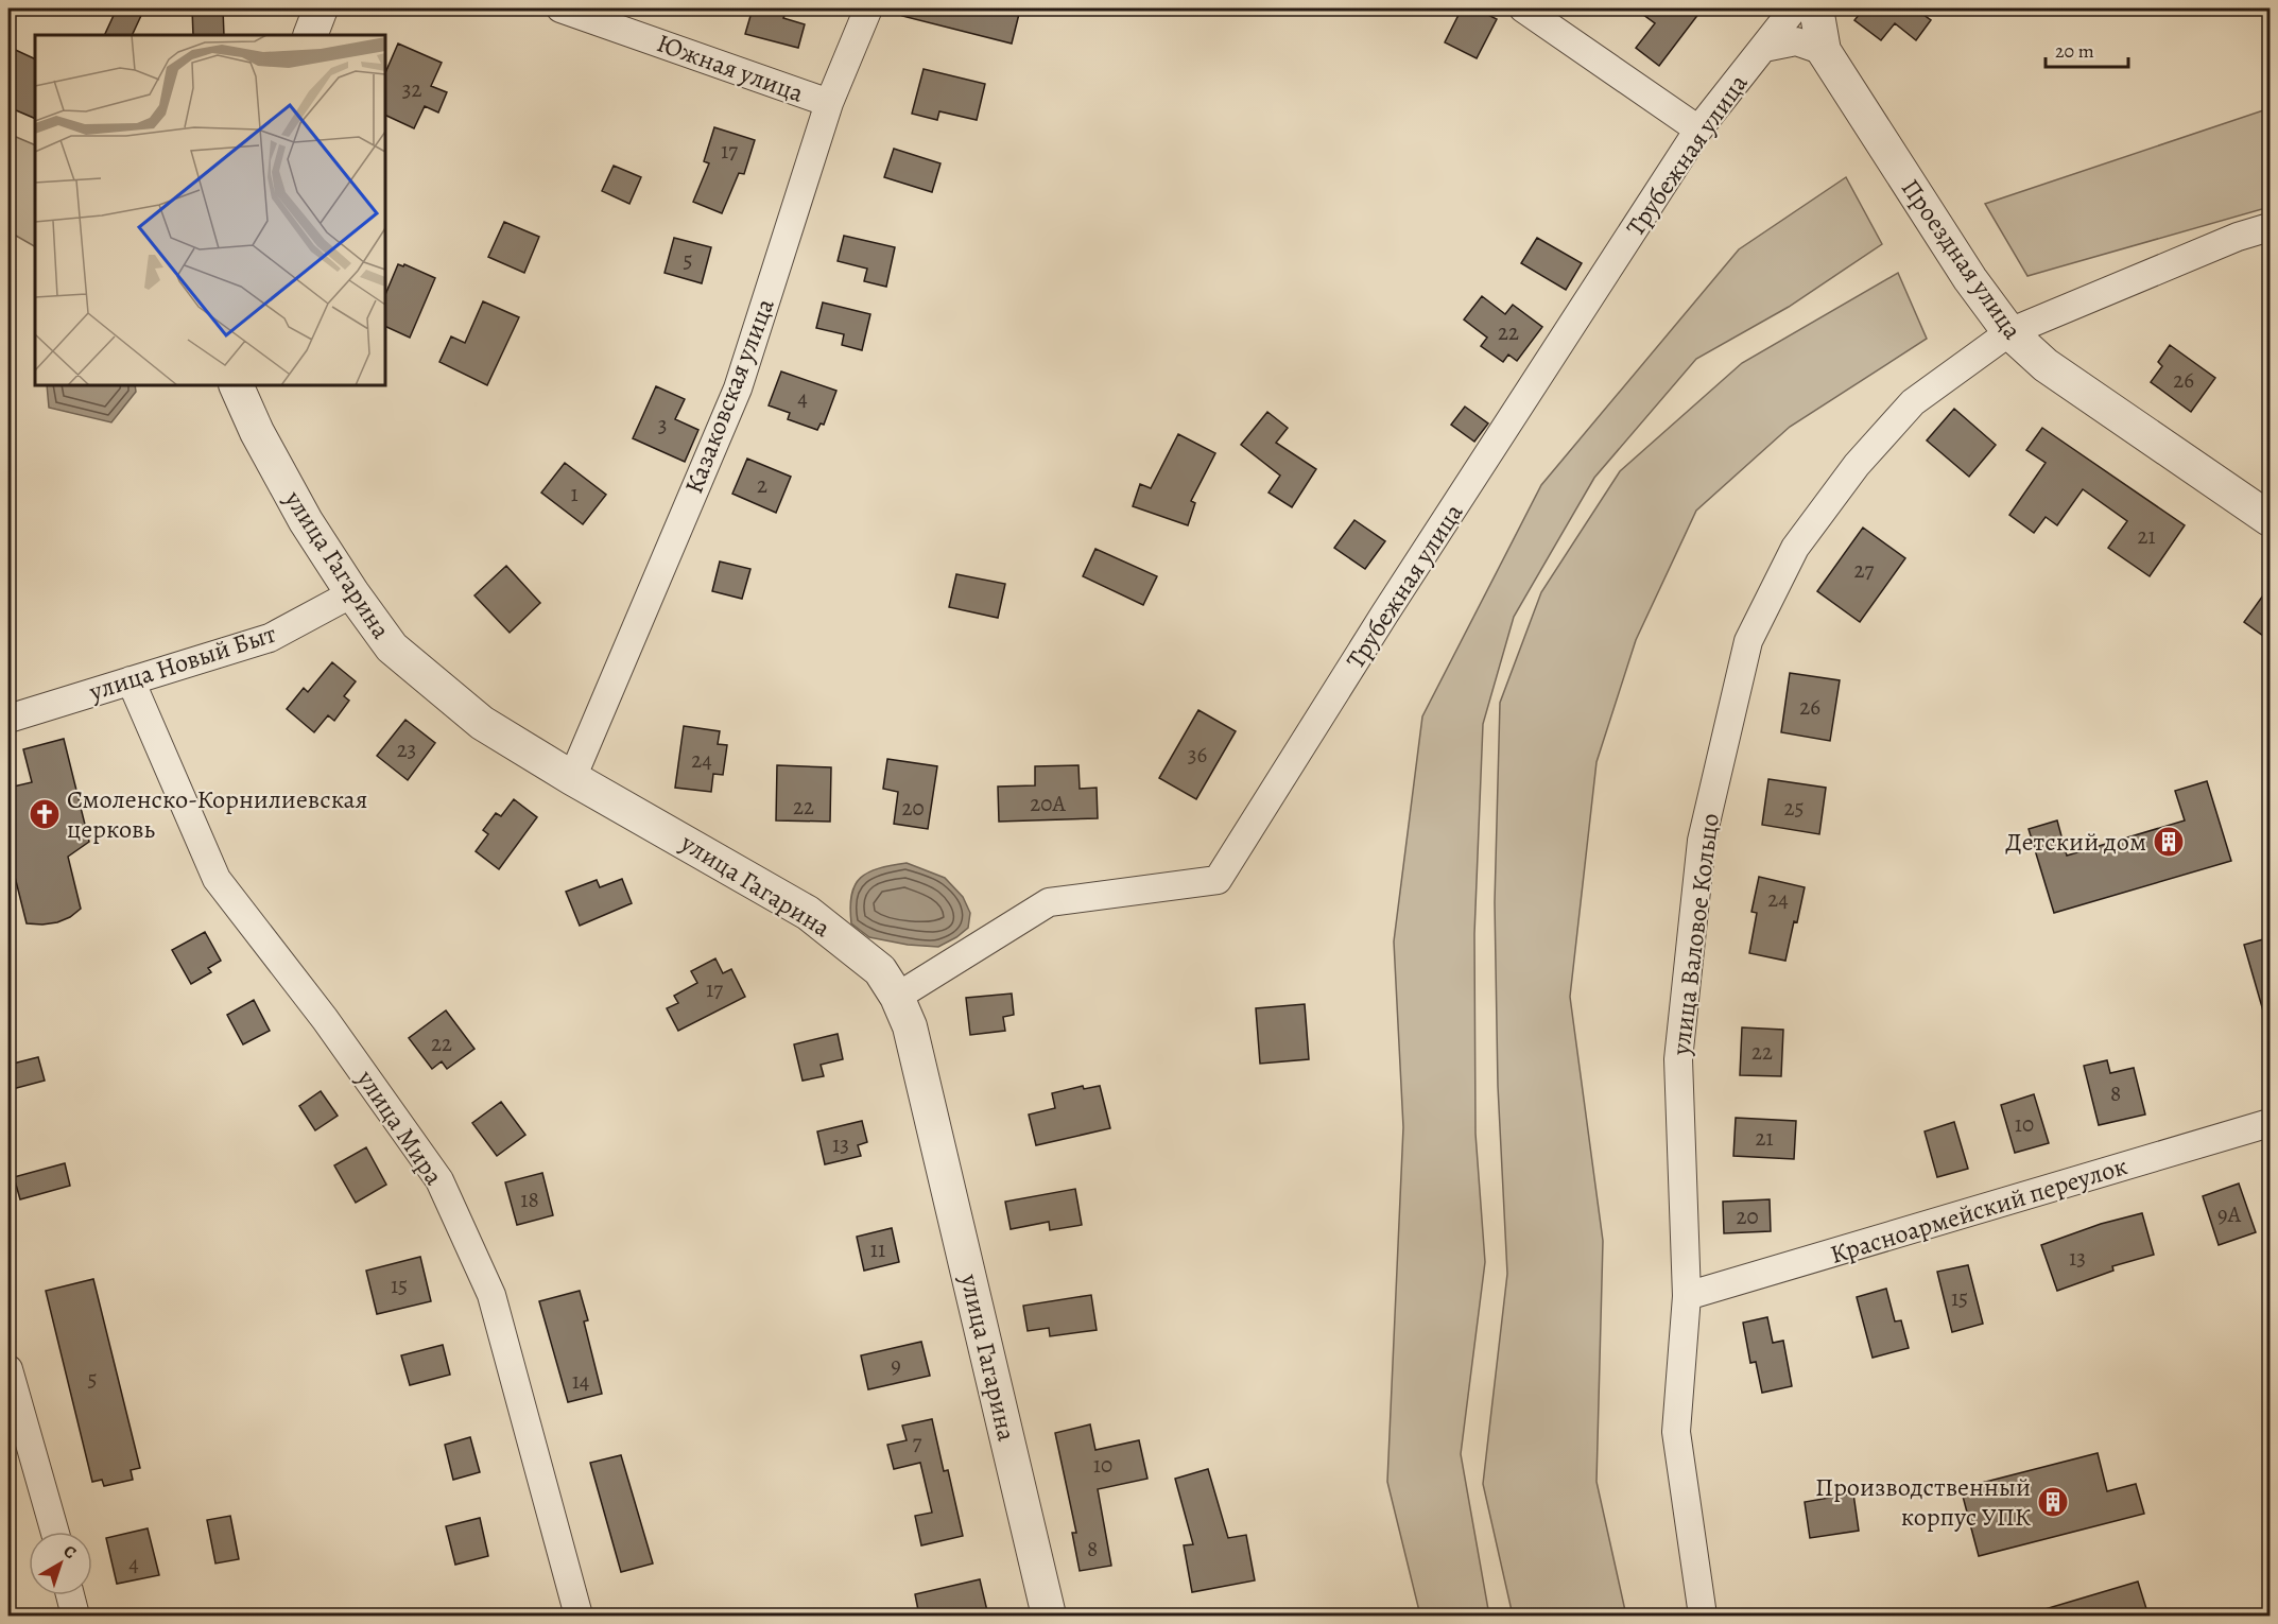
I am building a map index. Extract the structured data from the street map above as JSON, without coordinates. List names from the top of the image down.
{
  "streets": {
    "street": [
      "Южная улица",
      "Трубежная улица",
      "Проездная улица",
      "Казаковская улица",
      "улица Гагарина",
      "улица Новый Быт",
      "улица Валовое Кольцо",
      "улица Мира",
      "Красноармейский переулок"
    ]
  },
  "crossings": [
    ["Южная улица", "Казаковская улица"],
    ["Трубежная улица", "улица Гагарина"],
    ["Проездная улица", "улица Валовое Кольцо"],
    ["Казаковская улица", "улица Гагарина"],
    ["улица Гагарина", "улица Новый Быт"],
    ["улица Новый Быт", "улица Мира"],
    ["улица Валовое Кольцо", "Красноармейский переулок"]
  ],
  "places": {
    "church": ["Смоленско-Корнилиевская церковь"],
    "building": ["Детский дом", "Производственный корпус УПК"]
  },
  "house_numbers": [
    "32",
    "17",
    "5",
    "22",
    "26",
    "4",
    "3",
    "2",
    "1",
    "21",
    "27",
    "26",
    "23",
    "36",
    "24",
    "20А",
    "22",
    "20",
    "25",
    "24",
    "17",
    "22",
    "22",
    "8",
    "10",
    "21",
    "13",
    "18",
    "9А",
    "20",
    "11",
    "13",
    "15",
    "15",
    "9",
    "5",
    "14",
    "7",
    "10",
    "8",
    "4"
  ],
  "scale_bar": "20 m",
  "north": "top right"
}
